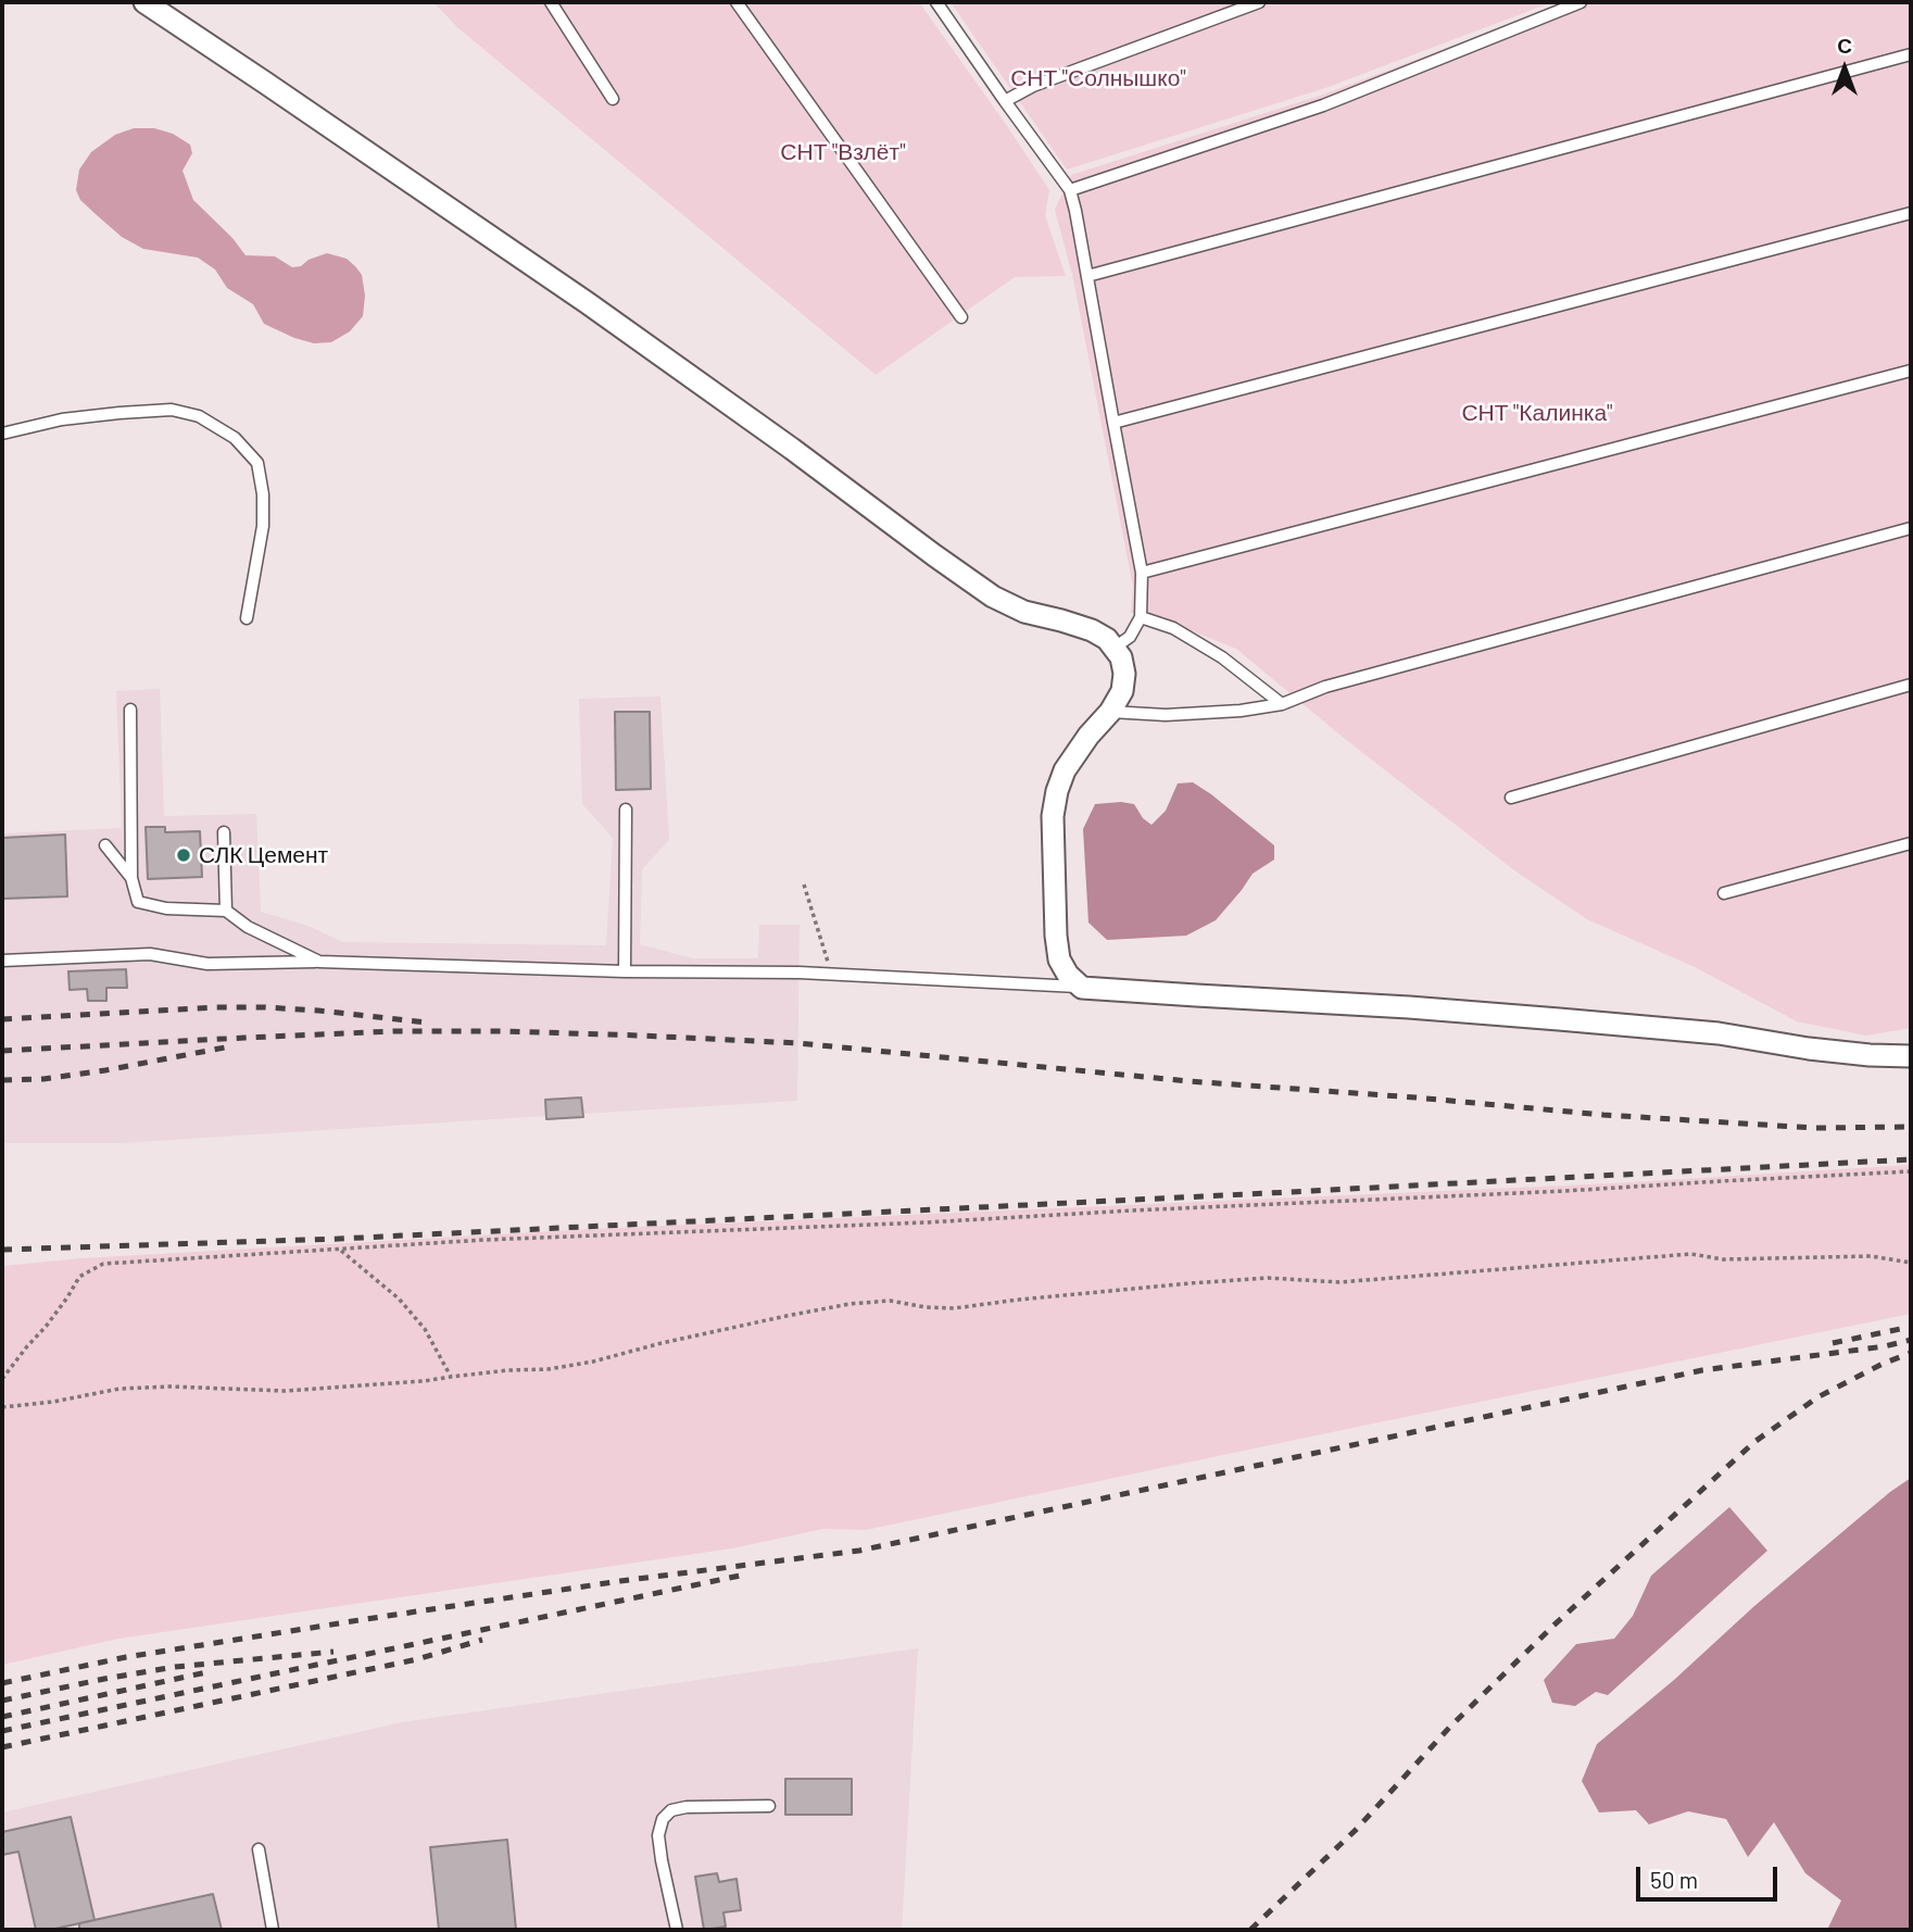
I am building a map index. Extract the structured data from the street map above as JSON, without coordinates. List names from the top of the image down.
{
  "parks": ["СНТ \"Солнышко\"", "СНТ \"Взлёт\"", "СНТ \"Калинка\""],
  "places": ["СЛК Цемент"],
  "scale_bar": "50 m",
  "north": "top"
}
